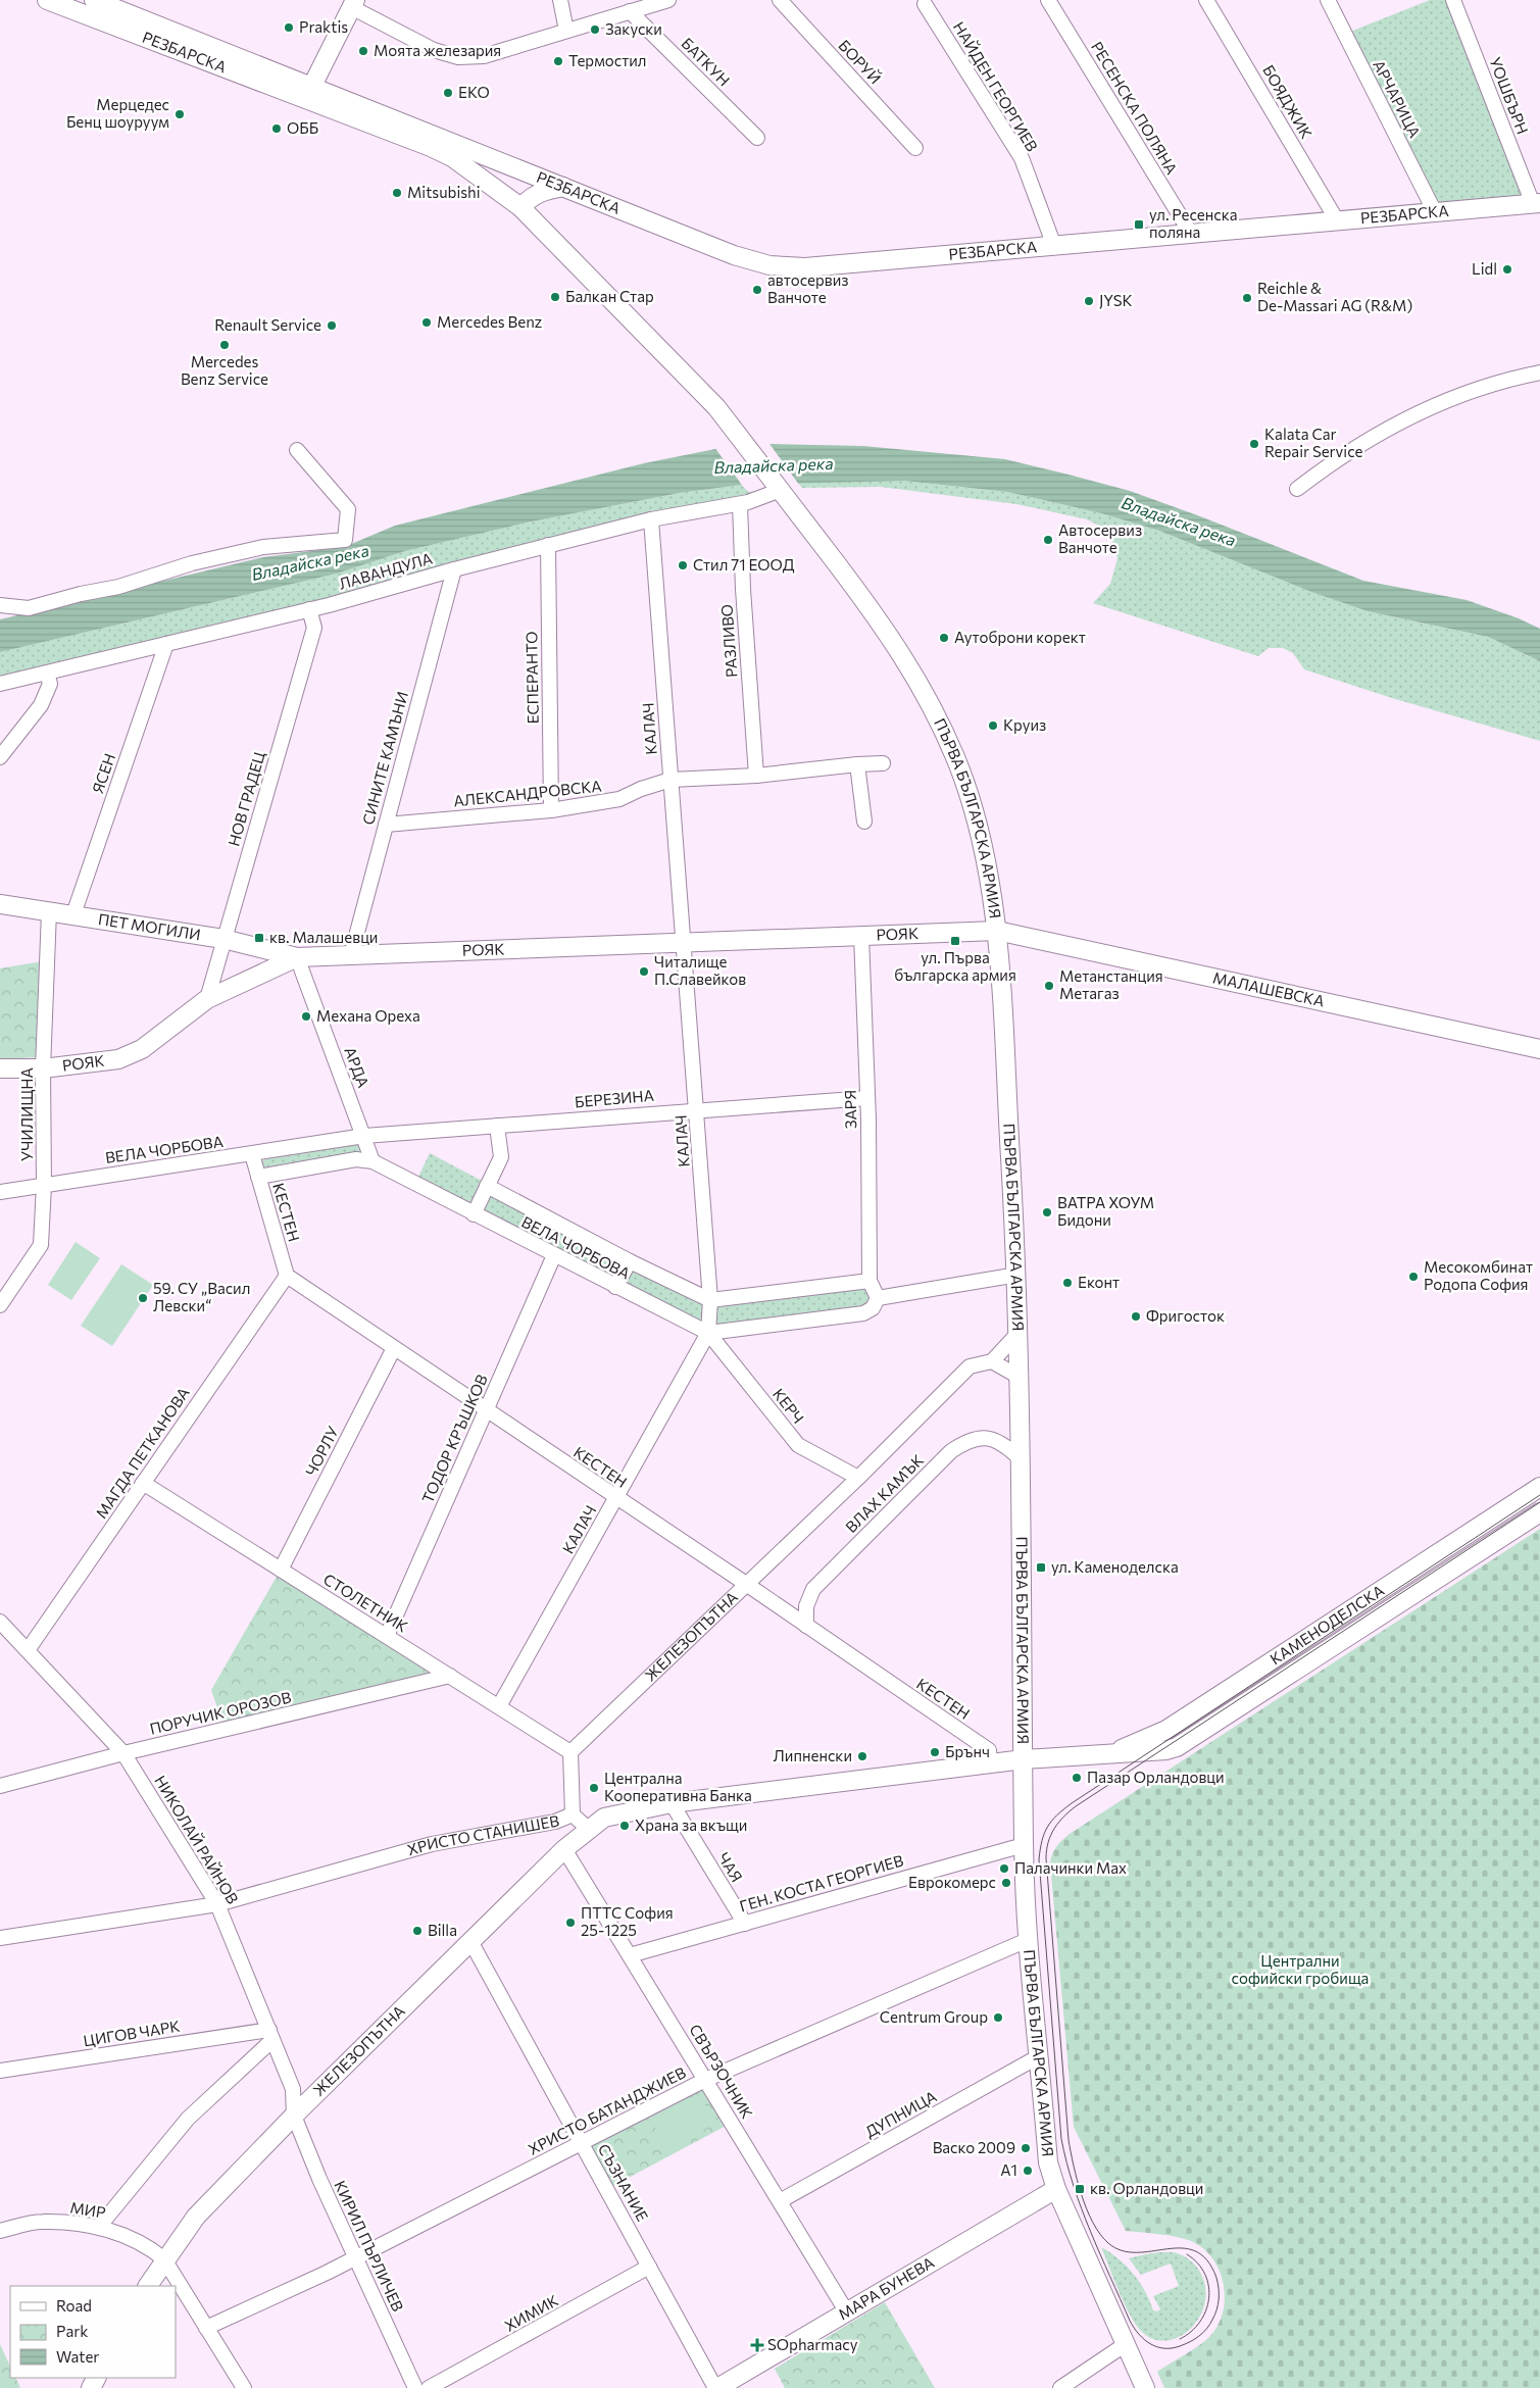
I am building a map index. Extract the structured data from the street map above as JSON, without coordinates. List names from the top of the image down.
{
  "streets": {
    "street": [
      "РЕЗБАРСКА",
      "БАТКУН",
      "БОРУЙ",
      "НАЙДЕН ГЕОРГИЕВ",
      "УОШБЪРН",
      "АРЧАРИЦА",
      "БОЯДЖИК",
      "РЕСЕНСКА ПОЛЯНА",
      "ЛАВАНДУЛА",
      "РАЗЛИВО",
      "ЕСПЕРАНТО",
      "КАЛАЧ",
      "СИНИТЕ КАМЪНИ",
      "ЯСЕН",
      "АЛЕКСАНДРОВСКА",
      "НОВ ГРАДЕЦ",
      "ПЪРВА БЪЛГАРСКА АРМИЯ",
      "ПЕТ МОГИЛИ",
      "РОЯК",
      "МАЛАШЕВСКА",
      "АРДА",
      "БЕРЕЗИНА",
      "ЗАРЯ",
      "УЧИЛИЩНА",
      "ВЕЛА ЧОРБОВА",
      "КЕСТЕН",
      "КЕРЧ",
      "ТОДОР КРЪШКОВ",
      "ЧОРЛУ",
      "МАГДА ПЕТКАНОВА",
      "ВЛАХ КАМЪК",
      "СТОЛЕТНИК",
      "КАМЕНОДЕЛСКА",
      "ЖЕЛЕЗОПЪТНА",
      "ПОРУЧИК ОРОЗОВ",
      "ХРИСТО СТАНИШЕВ",
      "НИКОЛАЙ РАЙНОВ",
      "ЧАЯ",
      "ГЕН. КОСТА ГЕОРГИЕВ",
      "ЦИГОВ ЧАРК",
      "СВЪРЗОЧНИК",
      "ХРИСТО БАТАНДЖИЕВ",
      "ДУПНИЦА",
      "СЪЗНАНИЕ",
      "МИР",
      "КИРИЛ ПЪРЛИЧЕВ",
      "МАРА БУНЕВА",
      "ХИМИК"
    ]
  },
  "crossings": [
    ["РЕЗБАРСКА", "НАЙДЕН ГЕОРГИЕВ"],
    ["РЕЗБАРСКА", "УОШБЪРН"],
    ["РЕЗБАРСКА", "АРЧАРИЦА"],
    ["РЕЗБАРСКА", "БОЯДЖИК"],
    ["РЕЗБАРСКА", "РЕСЕНСКА ПОЛЯНА"],
    ["РЕЗБАРСКА", "ПЪРВА БЪЛГАРСКА АРМИЯ"],
    ["ЛАВАНДУЛА", "РАЗЛИВО"],
    ["ЛАВАНДУЛА", "ЕСПЕРАНТО"],
    ["ЛАВАНДУЛА", "КАЛАЧ"],
    ["ЛАВАНДУЛА", "СИНИТЕ КАМЪНИ"],
    ["ЛАВАНДУЛА", "ЯСЕН"],
    ["ЛАВАНДУЛА", "НОВ ГРАДЕЦ"],
    ["ЛАВАНДУЛА", "ПЪРВА БЪЛГАРСКА АРМИЯ"],
    ["РАЗЛИВО", "АЛЕКСАНДРОВСКА"],
    ["ЕСПЕРАНТО", "АЛЕКСАНДРОВСКА"],
    ["КАЛАЧ", "АЛЕКСАНДРОВСКА"],
    ["КАЛАЧ", "РОЯК"],
    ["КАЛАЧ", "БЕРЕЗИНА"],
    ["КАЛАЧ", "ВЕЛА ЧОРБОВА"],
    ["КАЛАЧ", "КЕСТЕН"],
    ["КАЛАЧ", "КЕРЧ"],
    ["КАЛАЧ", "СТОЛЕТНИК"],
    ["СИНИТЕ КАМЪНИ", "АЛЕКСАНДРОВСКА"],
    ["СИНИТЕ КАМЪНИ", "РОЯК"],
    ["ЯСЕН", "ПЕТ МОГИЛИ"],
    ["НОВ ГРАДЕЦ", "ПЕТ МОГИЛИ"],
    ["НОВ ГРАДЕЦ", "РОЯК"],
    ["ПЪРВА БЪЛГАРСКА АРМИЯ", "РОЯК"],
    ["ПЪРВА БЪЛГАРСКА АРМИЯ", "МАЛАШЕВСКА"],
    ["ПЪРВА БЪЛГАРСКА АРМИЯ", "ВЛАХ КАМЪК"],
    ["ПЪРВА БЪЛГАРСКА АРМИЯ", "КАМЕНОДЕЛСКА"],
    ["ПЪРВА БЪЛГАРСКА АРМИЯ", "ГЕН. КОСТА ГЕОРГИЕВ"],
    ["ПЪРВА БЪЛГАРСКА АРМИЯ", "ХРИСТО БАТАНДЖИЕВ"],
    ["ПЪРВА БЪЛГАРСКА АРМИЯ", "ДУПНИЦА"],
    ["ПЪРВА БЪЛГАРСКА АРМИЯ", "МАРА БУНЕВА"],
    ["ПЕТ МОГИЛИ", "РОЯК"],
    ["ПЕТ МОГИЛИ", "АРДА"],
    ["ПЕТ МОГИЛИ", "УЧИЛИЩНА"],
    ["РОЯК", "МАЛАШЕВСКА"],
    ["РОЯК", "АРДА"],
    ["РОЯК", "ЗАРЯ"],
    ["РОЯК", "УЧИЛИЩНА"],
    ["АРДА", "БЕРЕЗИНА"],
    ["АРДА", "ВЕЛА ЧОРБОВА"],
    ["БЕРЕЗИНА", "ЗАРЯ"],
    ["БЕРЕЗИНА", "ВЕЛА ЧОРБОВА"],
    ["УЧИЛИЩНА", "ВЕЛА ЧОРБОВА"],
    ["ВЕЛА ЧОРБОВА", "КЕСТЕН"],
    ["ВЕЛА ЧОРБОВА", "КЕРЧ"],
    ["ВЕЛА ЧОРБОВА", "ТОДОР КРЪШКОВ"],
    ["КЕСТЕН", "ТОДОР КРЪШКОВ"],
    ["КЕСТЕН", "ЧОРЛУ"],
    ["КЕСТЕН", "МАГДА ПЕТКАНОВА"],
    ["КЕСТЕН", "ВЛАХ КАМЪК"],
    ["КЕСТЕН", "ЖЕЛЕЗОПЪТНА"],
    ["КЕРЧ", "ВЛАХ КАМЪК"],
    ["КЕРЧ", "ЖЕЛЕЗОПЪТНА"],
    ["ТОДОР КРЪШКОВ", "СТОЛЕТНИК"],
    ["ЧОРЛУ", "СТОЛЕТНИК"],
    ["МАГДА ПЕТКАНОВА", "СТОЛЕТНИК"],
    ["МАГДА ПЕТКАНОВА", "НИКОЛАЙ РАЙНОВ"],
    ["ВЛАХ КАМЪК", "ЖЕЛЕЗОПЪТНА"],
    ["СТОЛЕТНИК", "ЖЕЛЕЗОПЪТНА"],
    ["СТОЛЕТНИК", "ПОРУЧИК ОРОЗОВ"],
    ["ЖЕЛЕЗОПЪТНА", "ХРИСТО СТАНИШЕВ"],
    ["ЖЕЛЕЗОПЪТНА", "НИКОЛАЙ РАЙНОВ"],
    ["ЖЕЛЕЗОПЪТНА", "СВЪРЗОЧНИК"],
    ["ЖЕЛЕЗОПЪТНА", "СЪЗНАНИЕ"],
    ["ЖЕЛЕЗОПЪТНА", "МИР"],
    ["ЖЕЛЕЗОПЪТНА", "КИРИЛ ПЪРЛИЧЕВ"],
    ["ПОРУЧИК ОРОЗОВ", "НИКОЛАЙ РАЙНОВ"],
    ["ХРИСТО СТАНИШЕВ", "НИКОЛАЙ РАЙНОВ"],
    ["НИКОЛАЙ РАЙНОВ", "ЦИГОВ ЧАРК"],
    ["НИКОЛАЙ РАЙНОВ", "КИРИЛ ПЪРЛИЧЕВ"],
    ["ЧАЯ", "ГЕН. КОСТА ГЕОРГИЕВ"],
    ["ГЕН. КОСТА ГЕОРГИЕВ", "СВЪРЗОЧНИК"],
    ["СВЪРЗОЧНИК", "ХРИСТО БАТАНДЖИЕВ"],
    ["СВЪРЗОЧНИК", "ДУПНИЦА"],
    ["СВЪРЗОЧНИК", "МАРА БУНЕВА"],
    ["ХРИСТО БАТАНДЖИЕВ", "СЪЗНАНИЕ"],
    ["ХРИСТО БАТАНДЖИЕВ", "КИРИЛ ПЪРЛИЧЕВ"],
    ["СЪЗНАНИЕ", "МАРА БУНЕВА"],
    ["СЪЗНАНИЕ", "ХИМИК"]
  ],
  "water": ["Владайска река"],
  "parks": ["Централни софийски гробища"],
  "places": {
    "other": [
      "Praktis",
      "Закуски",
      "Моята железария",
      "Термостил",
      "EKO",
      "Мерцедес Бенц шоуруум",
      "ОББ",
      "Mitsubishi",
      "Lidl",
      "автосервиз Ванчоте",
      "Балкан Стар",
      "Reichle & De-Massari AG (R&M)",
      "JYSK",
      "Mercedes Benz",
      "Renault Service",
      "Mercedes Benz Service",
      "Kalata Car Repair Service",
      "Автосервиз Ванчоте",
      "Стил 71 ЕООД",
      "Аутоброни корект",
      "Круиз",
      "Читалище П.Славейков",
      "Метанстанция Метагаз",
      "Механа Ореха",
      "ВАТРА ХОУМ Бидони",
      "Месокомбинат Родопа София",
      "Еконт",
      "59. СУ „Васил Левски“",
      "Фригосток",
      "Брънч",
      "Липненски",
      "Пазар Орландовци",
      "Централна Кооперативна Банка",
      "Храна за вкъщи",
      "Палачинки Max",
      "Еврокомерс",
      "ПТТС София 25-1225",
      "Billa",
      "Centrum Group",
      "Васко 2009",
      "A1"
    ],
    "transit": [
      "ул. Ресенска поляна",
      "кв. Малашевци",
      "ул. Първа българска армия",
      "ул. Каменоделска",
      "кв. Орландовци"
    ],
    "health": ["SOpharmacy"]
  },
  "legend": ["Road", "Park", "Water"]
}
